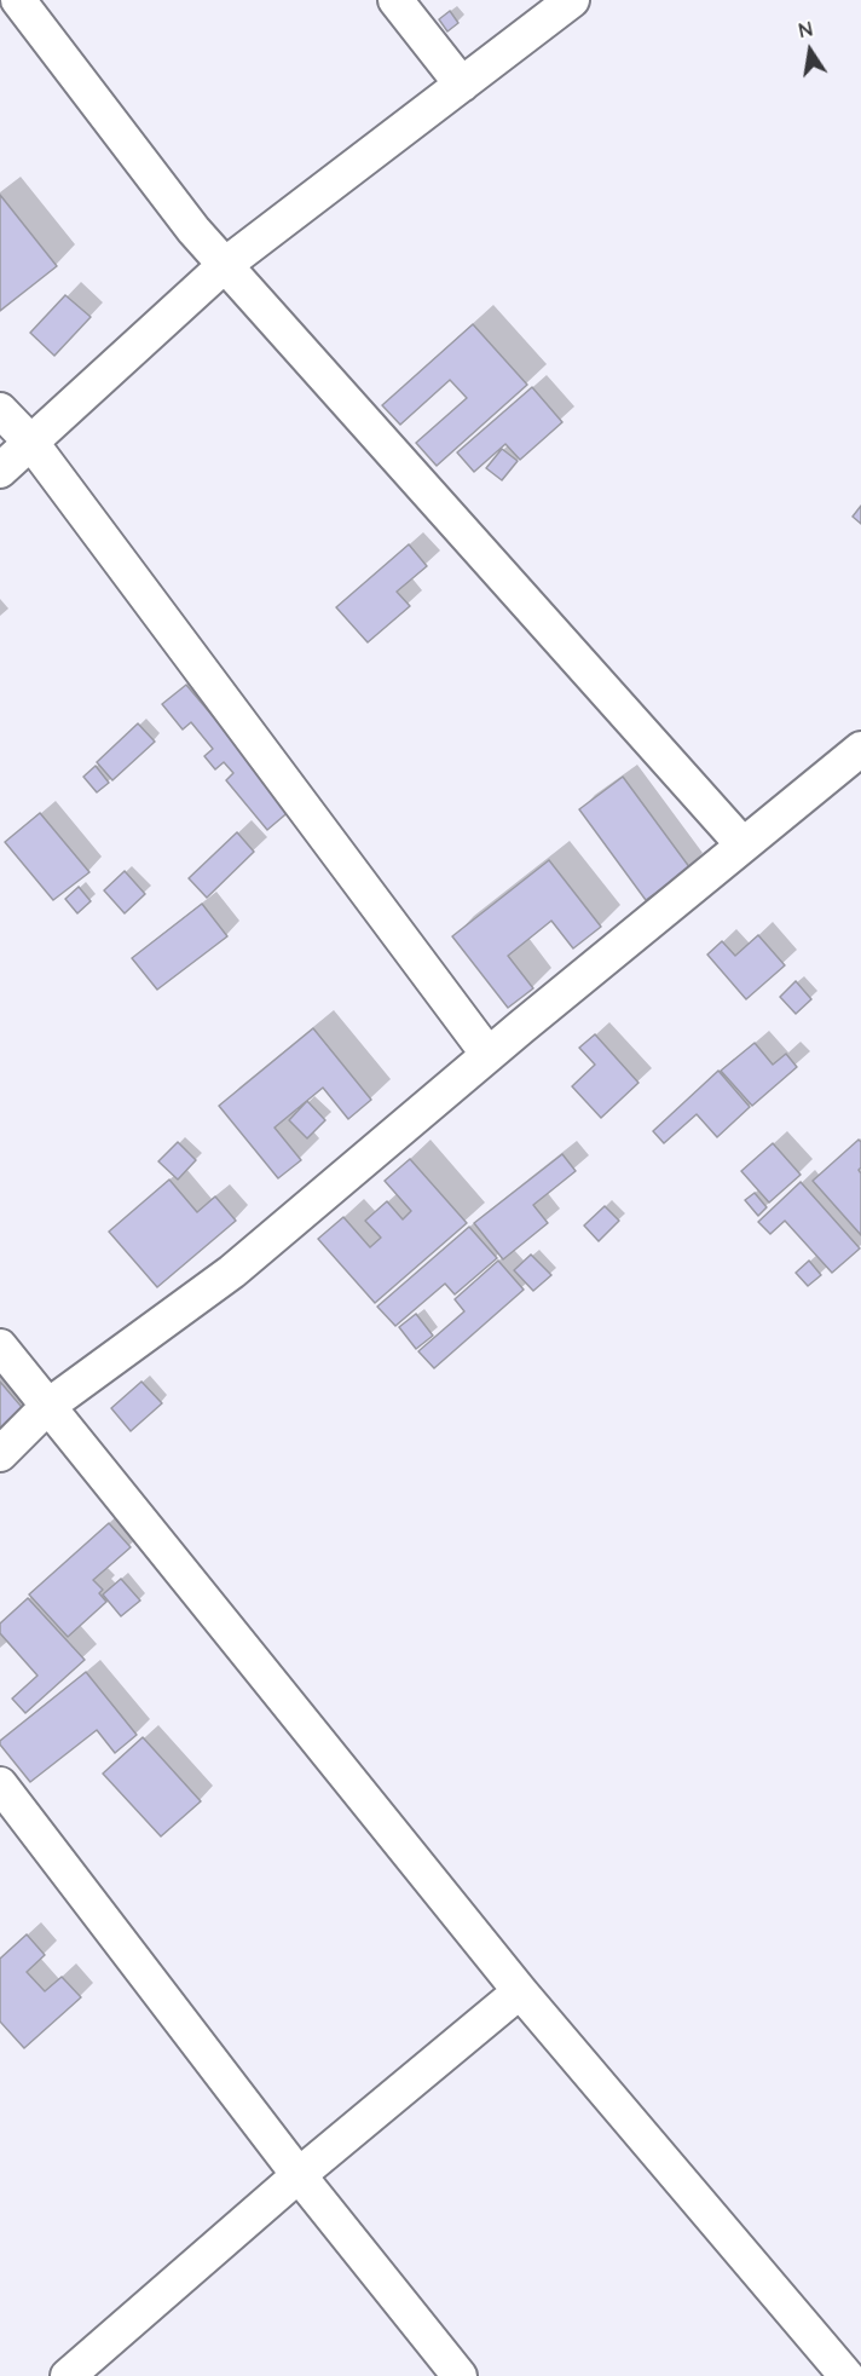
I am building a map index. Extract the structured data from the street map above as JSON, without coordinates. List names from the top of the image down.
{
  "north": "top"
}
